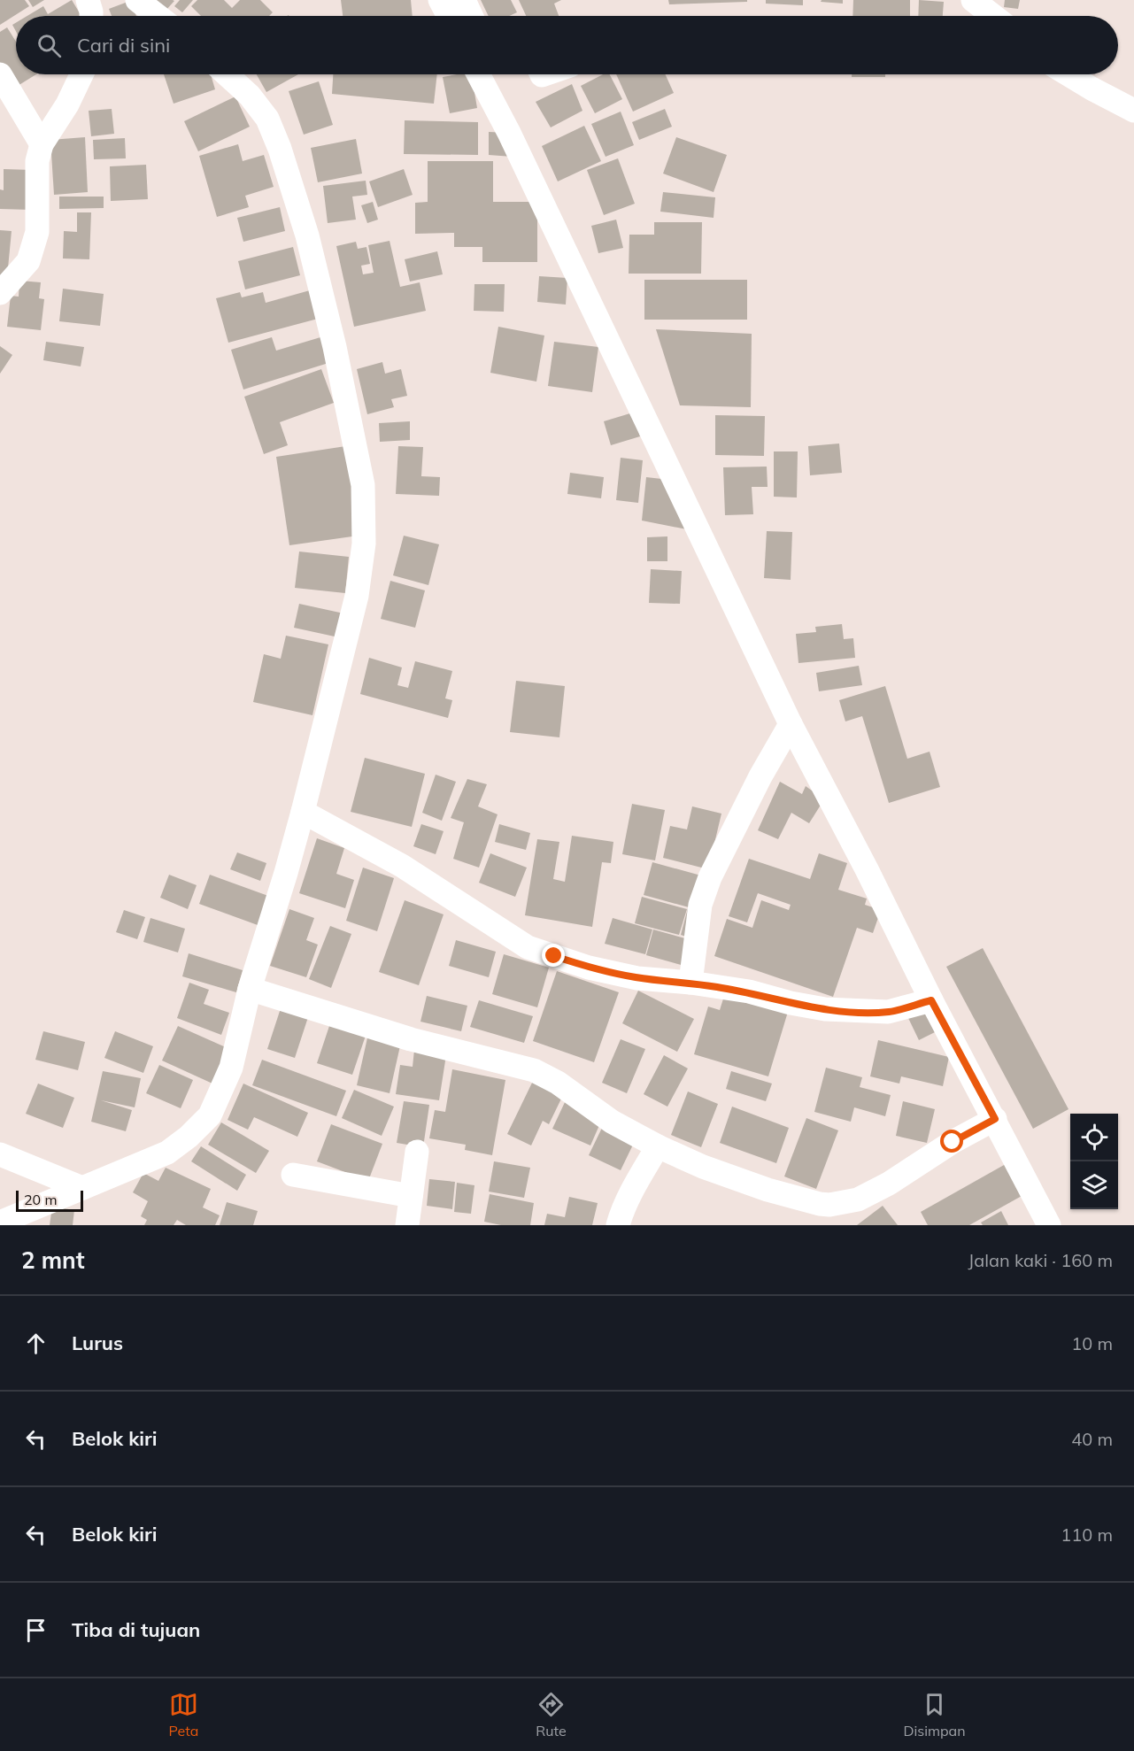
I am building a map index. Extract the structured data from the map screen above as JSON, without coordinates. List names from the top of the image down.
{
  "scale_bar": "20 m",
  "page": {
    "search": "Cari di sini",
    "scale": "20 m",
    "heading": ["2 mnt", "Jalan kaki · 160 m"],
    "list": [
      ["Lurus", "10 m"],
      ["Belok kiri", "40 m"],
      ["Belok kiri", "110 m"],
      "Tiba di tujuan"
    ],
    "nav": ["Peta", "Rute", "Disimpan"]
  }
}
